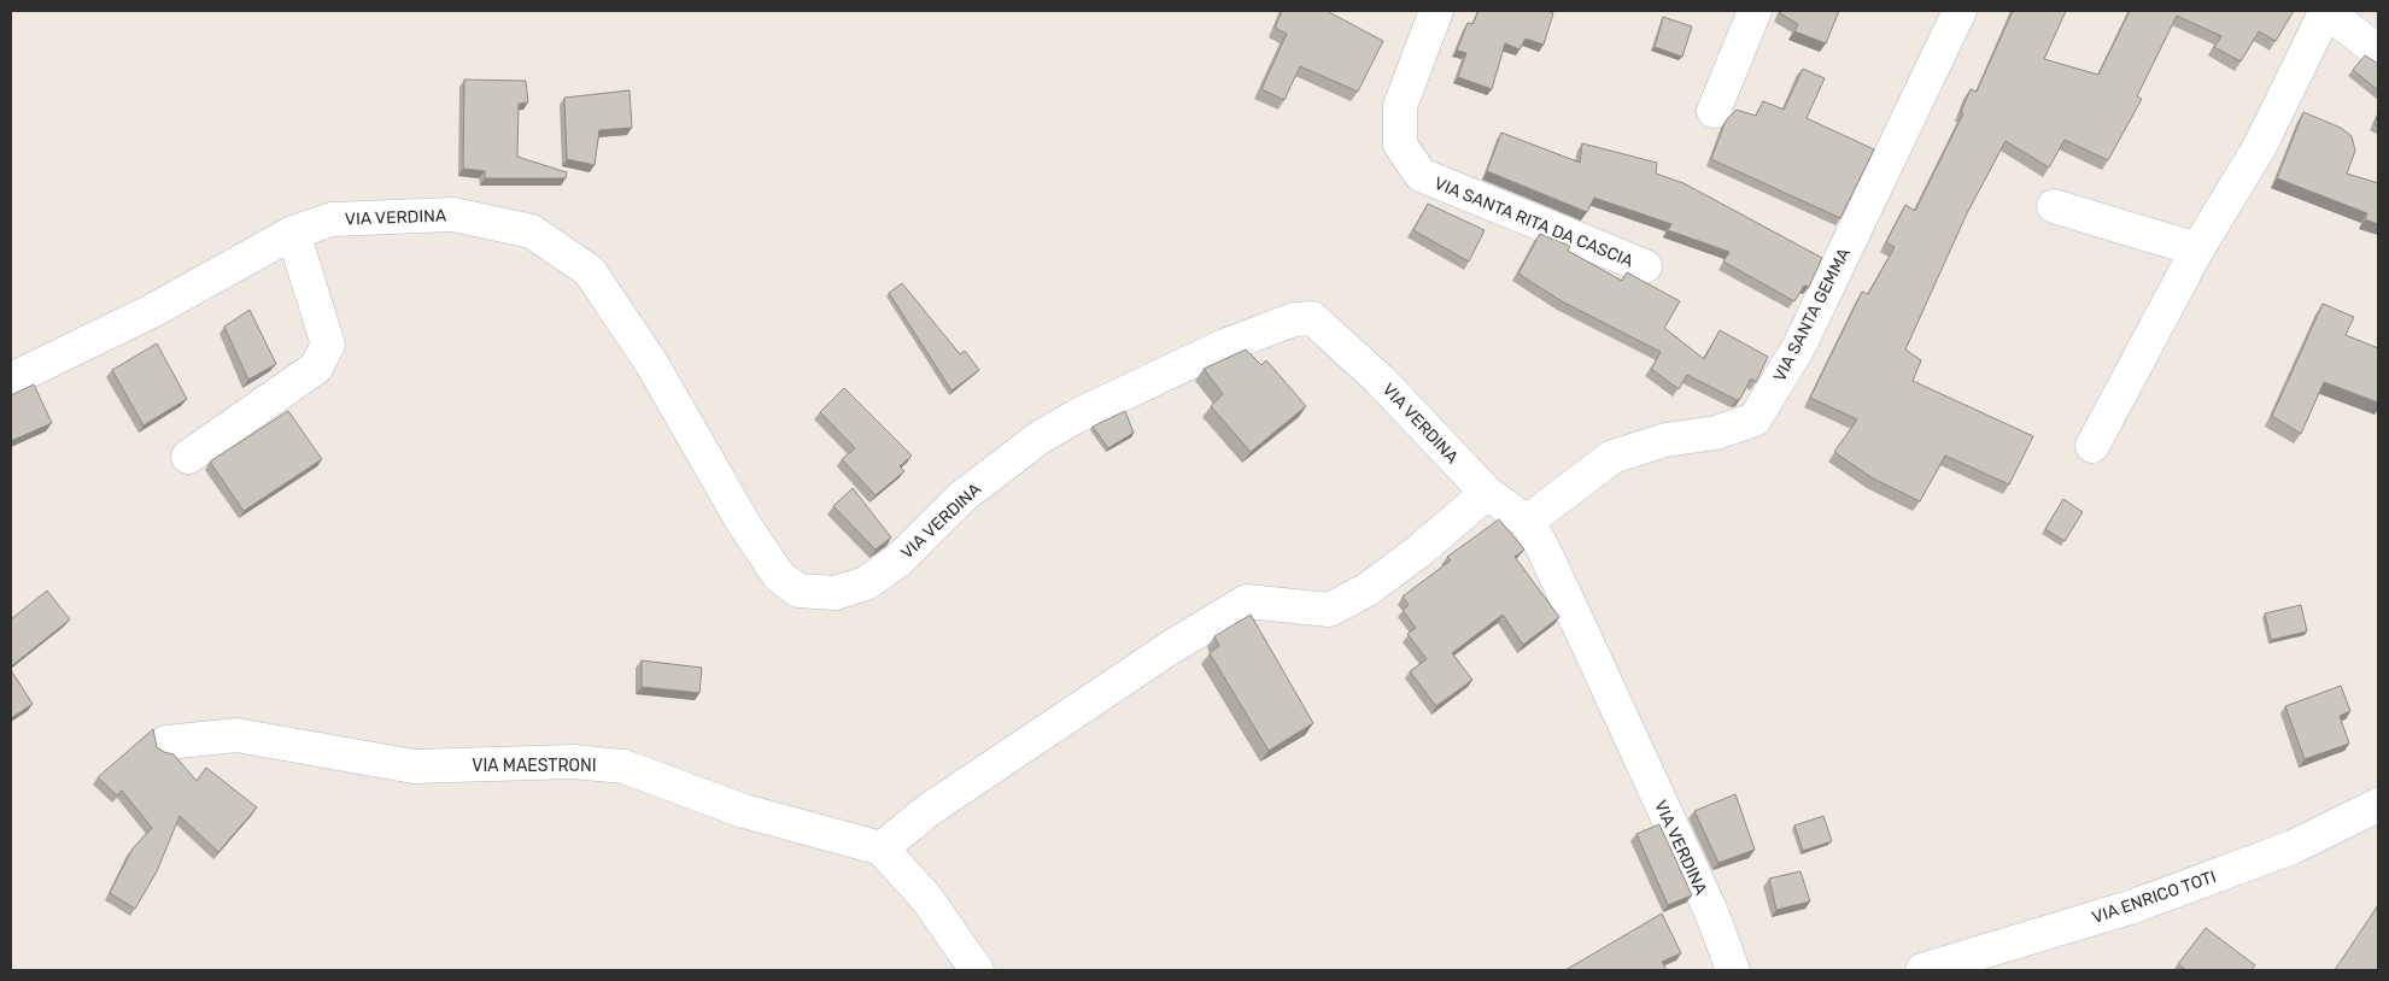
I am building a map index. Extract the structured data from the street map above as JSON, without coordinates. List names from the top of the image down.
{
  "streets": {
    "street": [
      "VIA VERDINA",
      "VIA SANTA RITA DA CASCIA",
      "VIA SANTA GEMMA",
      "VIA MAESTRONI",
      "VIA ENRICO TOTI"
    ]
  },
  "crossings": [
    ["VIA VERDINA", "VIA SANTA GEMMA"]
  ]
}
